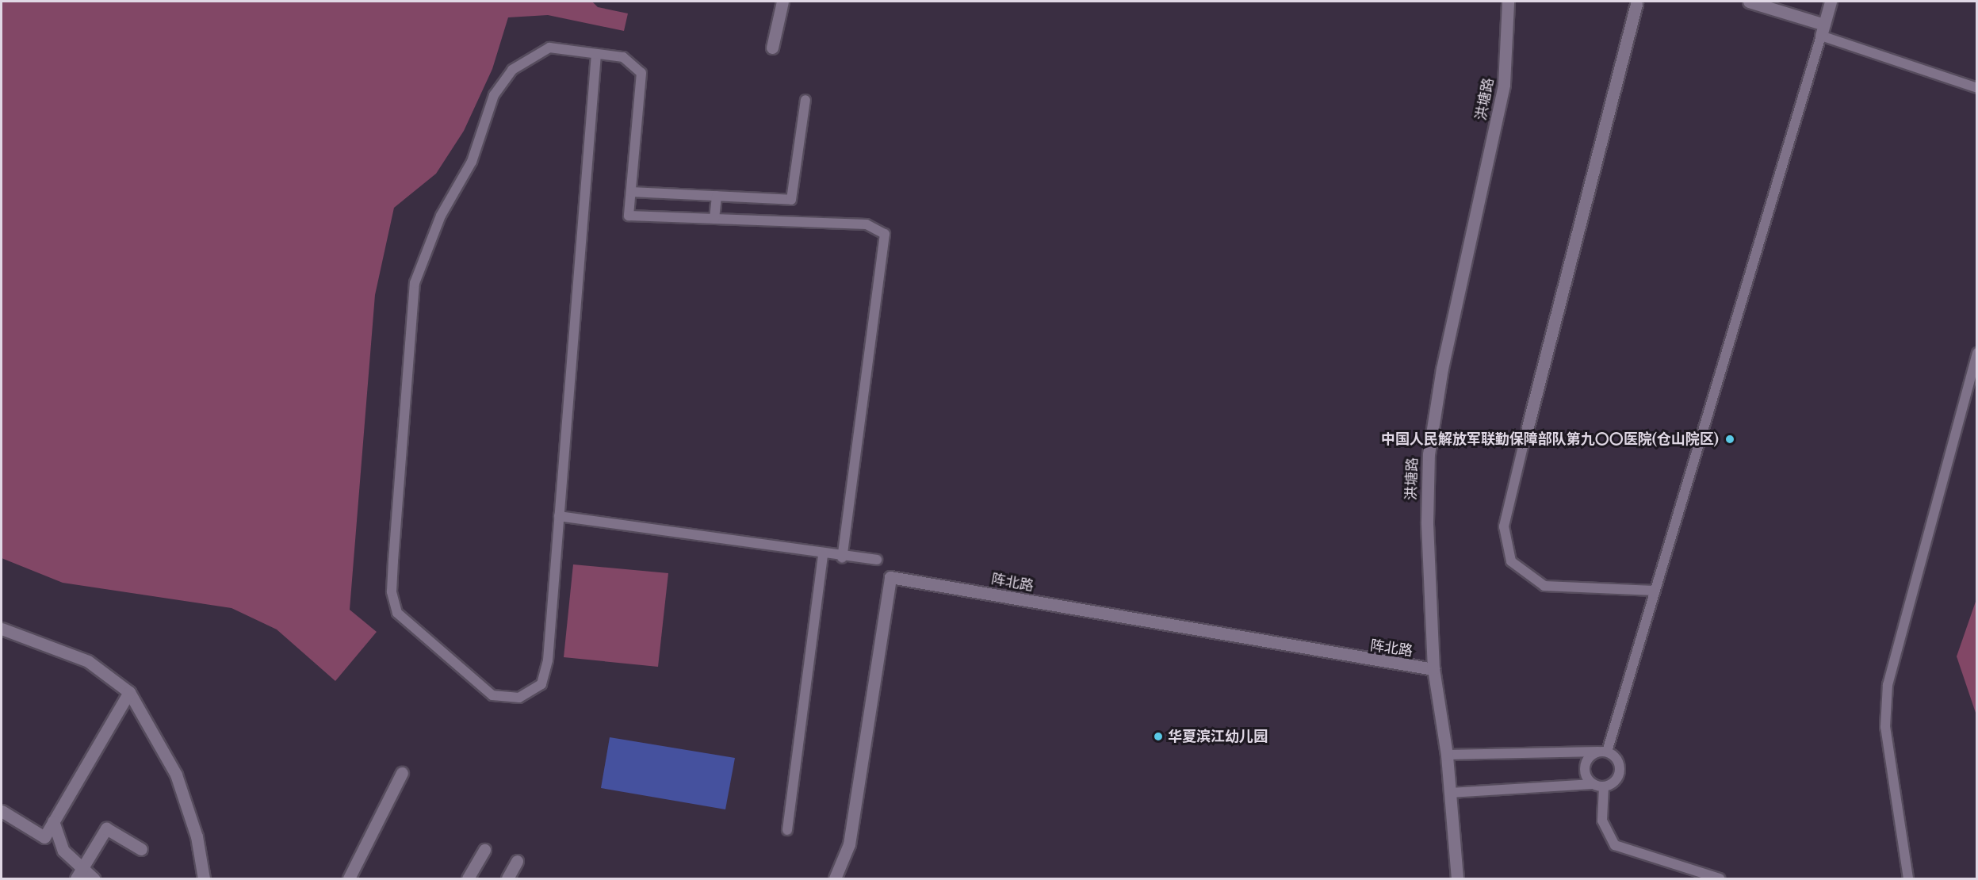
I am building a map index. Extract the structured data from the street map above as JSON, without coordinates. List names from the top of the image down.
{
  "streets": {
    "street": ["洪塘路", "阵北路"]
  },
  "crossings": [
    ["洪塘路", "阵北路"]
  ],
  "places": ["中国人民解放军联勤保障部队第九〇〇医院(仓山院区)", "华夏滨江幼儿园"]
}
